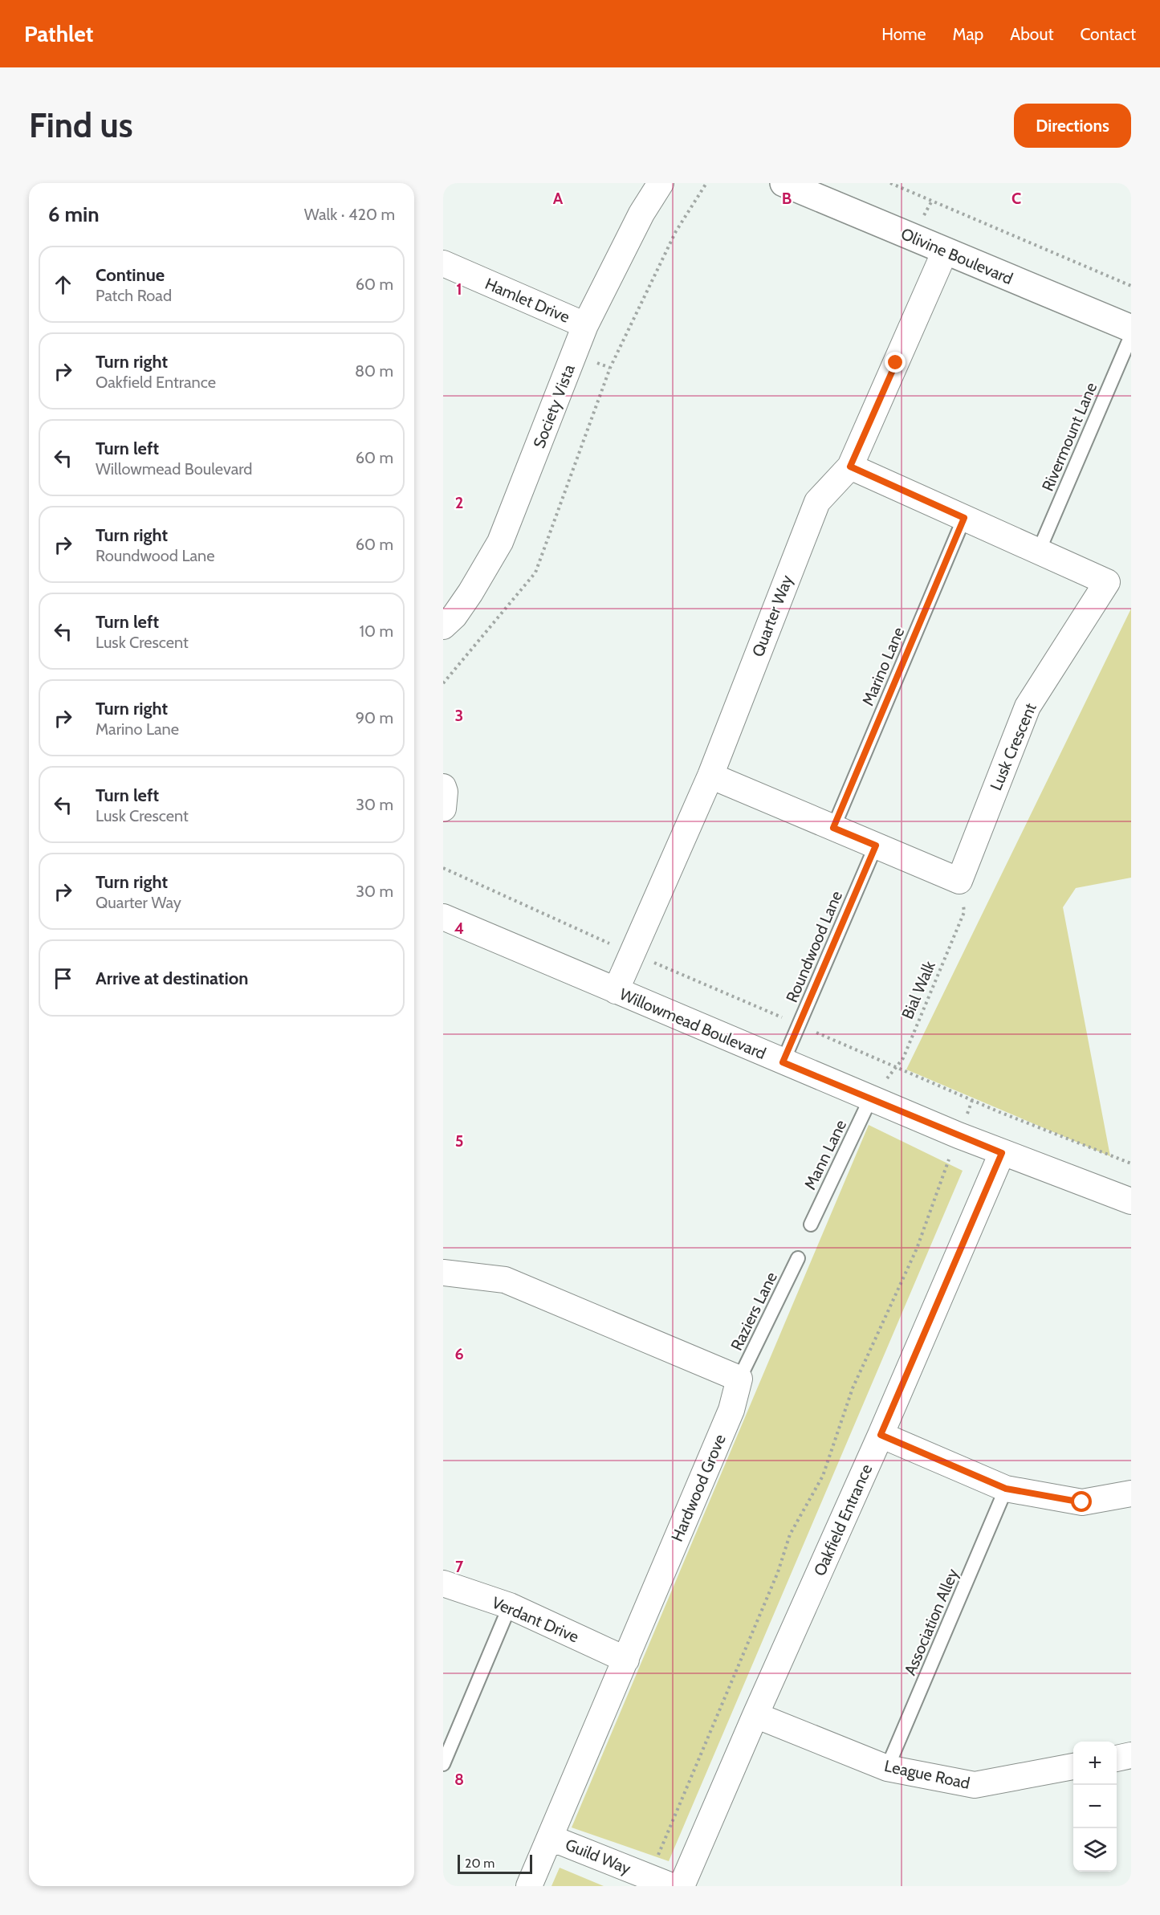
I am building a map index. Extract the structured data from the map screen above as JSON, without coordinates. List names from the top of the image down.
{
  "streets": {
    "street": [
      "Olivine Boulevard",
      "Hamlet Drive",
      "Society Vista",
      "Quarter Way",
      "Lusk Crescent",
      "Willowmead Boulevard",
      "Hardwood Grove",
      "Oakfield Entrance",
      "Verdant Drive",
      "League Road",
      "Guild Way"
    ],
    "lane": [
      "Rivermount Lane",
      "Marino Lane",
      "Roundwood Lane",
      "Mann Lane",
      "Raziers Lane",
      "Association Alley"
    ],
    "path": ["Bial Walk"]
  },
  "crossings": [
    ["Olivine Boulevard", "Quarter Way"],
    ["Hamlet Drive", "Society Vista"],
    ["Rivermount Lane", "Lusk Crescent"],
    ["Quarter Way", "Lusk Crescent"],
    ["Quarter Way", "Willowmead Boulevard"],
    ["Marino Lane", "Lusk Crescent"],
    ["Lusk Crescent", "Bial Walk"],
    ["Roundwood Lane", "Willowmead Boulevard"],
    ["Bial Walk", "Willowmead Boulevard"],
    ["Bial Walk", "Mann Lane"],
    ["Willowmead Boulevard", "Mann Lane"],
    ["Willowmead Boulevard", "Oakfield Entrance"],
    ["Raziers Lane", "Hardwood Grove"],
    ["Hardwood Grove", "Verdant Drive"],
    ["Hardwood Grove", "Guild Way"],
    ["Oakfield Entrance", "League Road"],
    ["Association Alley", "League Road"]
  ],
  "scale_bar": "20 m",
  "page": {
    "header": "Pathlet",
    "nav": [
      "Home",
      "Map",
      "About",
      "Contact"
    ],
    "buttons": "Directions",
    "title": "Find us",
    "heading": ["6 min", "Walk · 420 m"],
    "list": [
      ["Continue", "Patch Road", "60 m"],
      ["Turn right", "Oakfield Entrance", "80 m"],
      ["Turn left", "Willowmead Boulevard", "60 m"],
      ["Turn right", "Roundwood Lane", "60 m"],
      ["Turn left", "Lusk Crescent", "10 m"],
      ["Turn right", "Marino Lane", "90 m"],
      ["Turn left", "Lusk Crescent", "30 m"],
      ["Turn right", "Quarter Way", "30 m"],
      "Arrive at destination"
    ],
    "map_buttons": ["+", "−"],
    "scale": "20 m"
  },
  "grid": {
    "columns": ["A", "B", "C"],
    "rows": [
      "1",
      "2",
      "3",
      "4",
      "5",
      "6",
      "7",
      "8"
    ]
  }
}
